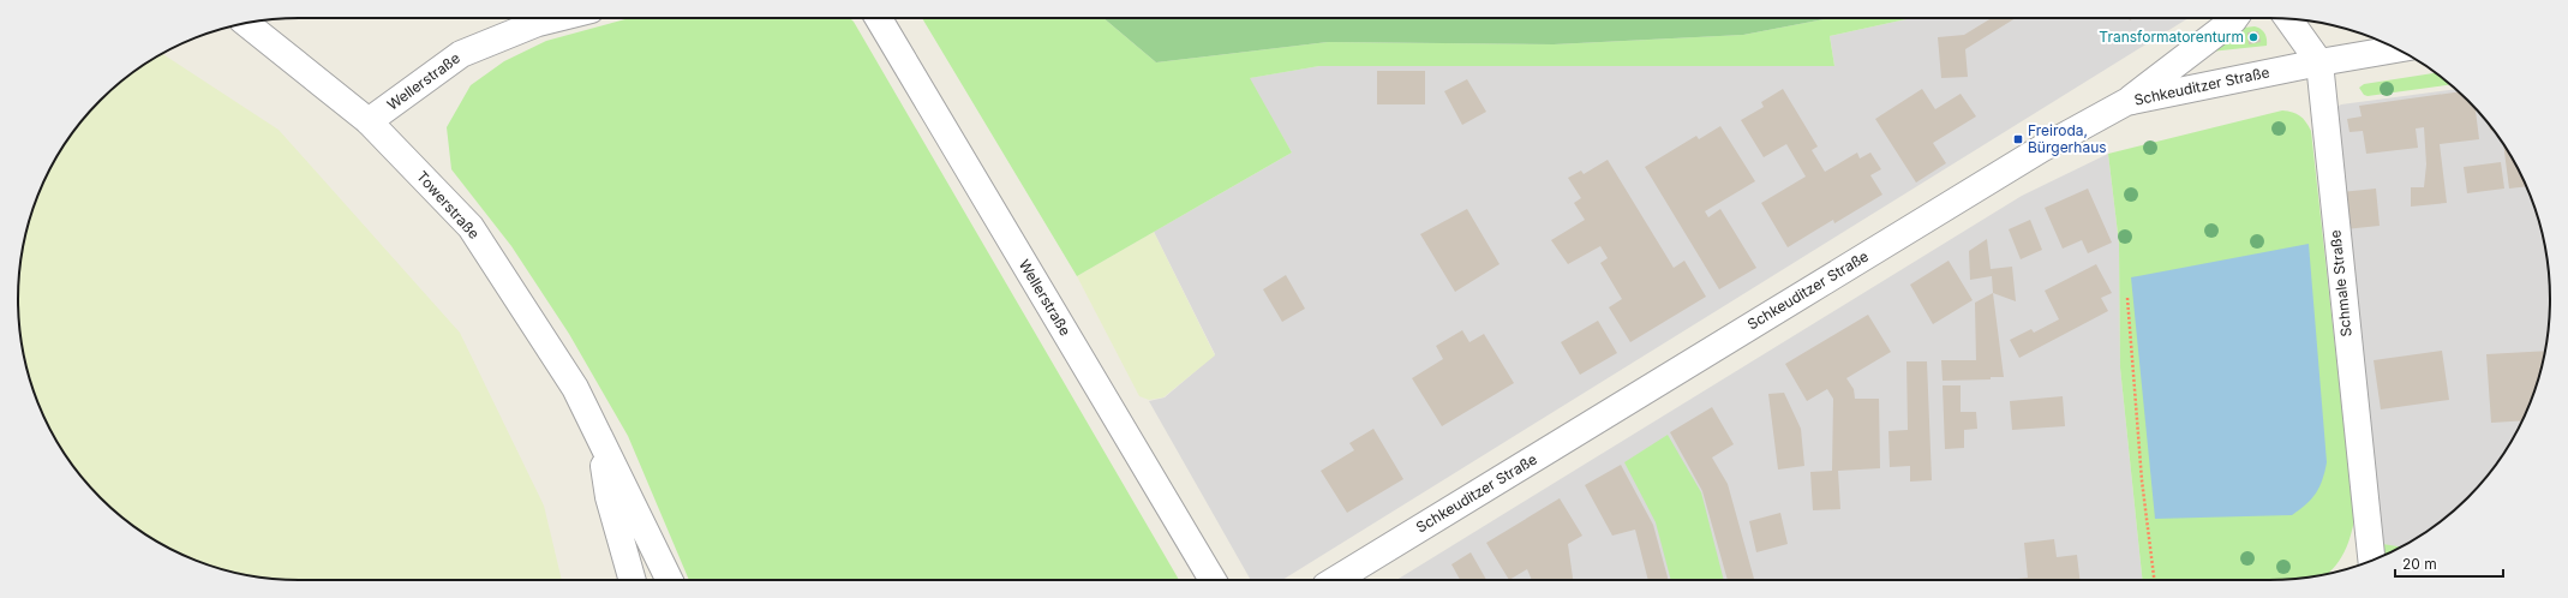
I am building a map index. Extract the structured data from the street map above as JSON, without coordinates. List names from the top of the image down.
{
  "streets": {
    "street": [
      "Wellerstraße",
      "Schkeuditzer Straße",
      "Towerstraße",
      "Schmale Straße"
    ]
  },
  "crossings": [
    ["Wellerstraße", "Towerstraße"],
    ["Schkeuditzer Straße", "Schmale Straße"]
  ],
  "places": {
    "other": ["Transformatorenturm"],
    "transit": ["Freiroda, Bürgerhaus"]
  },
  "scale_bar": "20 m"
}
